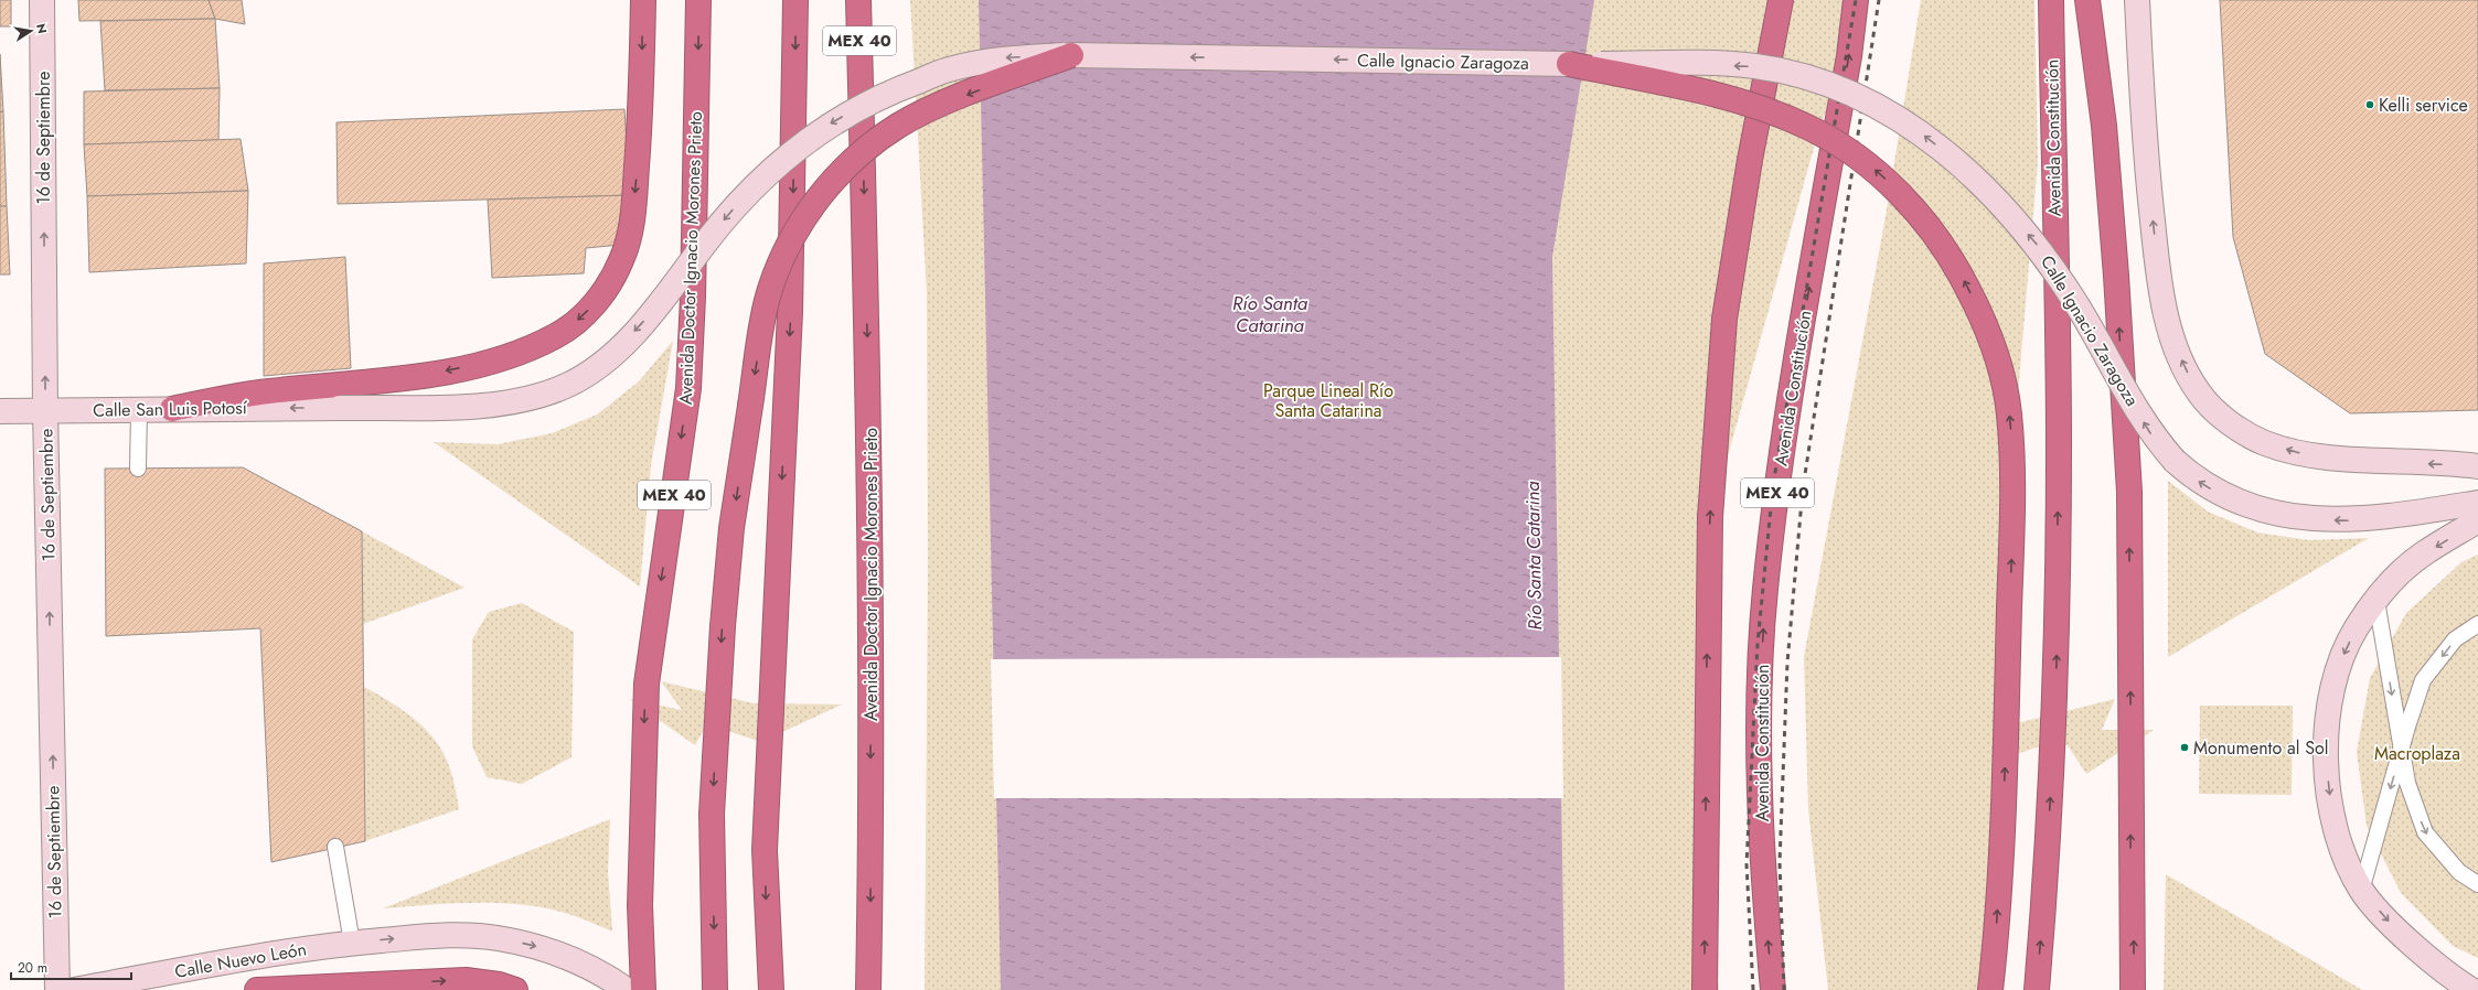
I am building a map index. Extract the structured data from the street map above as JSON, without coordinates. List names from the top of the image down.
{
  "streets": {
    "highway": ["MEX 40", "Avenida Constitución", "Avenida Doctor Ignacio Morones Prieto"],
    "street": [
      "Calle Ignacio Zaragoza",
      "16 de Septiembre",
      "Calle San Luis Potosí",
      "Calle Nuevo León"
    ]
  },
  "crossings": [
    ["Calle Ignacio Zaragoza", "Calle San Luis Potosí"],
    ["16 de Septiembre", "Calle San Luis Potosí"]
  ],
  "one_way": [
    "Calle Ignacio Zaragoza",
    "16 de Septiembre",
    "Calle San Luis Potosí",
    "Calle Nuevo León"
  ],
  "water": ["Río Santa Catarina"],
  "parks": ["Parque Lineal Río Santa Catarina", "Macroplaza"],
  "places": ["Kelli service", "Monumento al Sol"],
  "scale_bar": "20 m",
  "north": "right"
}
